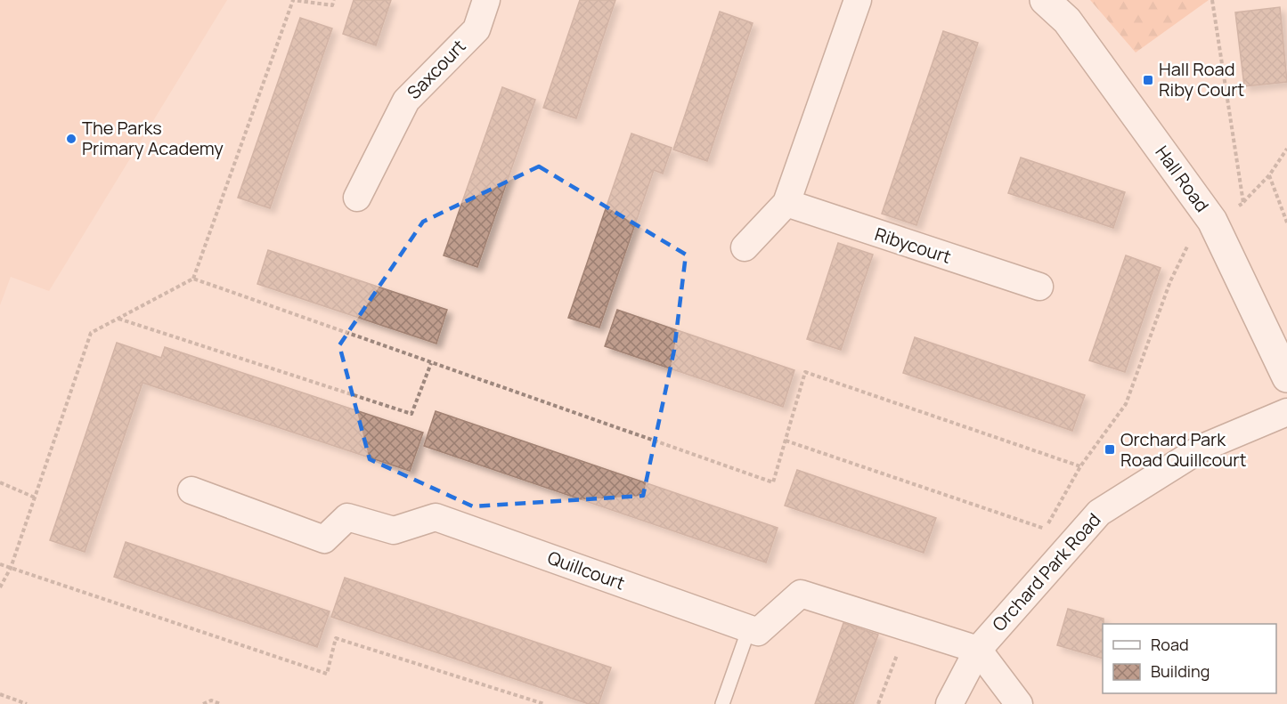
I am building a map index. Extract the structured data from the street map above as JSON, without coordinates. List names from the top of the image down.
{
  "streets": {
    "street": [
      "Saxcourt",
      "Hall Road",
      "Ribycourt",
      "Quillcourt",
      "Orchard Park Road"
    ]
  },
  "places": {
    "transit": ["Hall Road Riby Court", "Orchard Park Road Quillcourt"],
    "other": ["The Parks Primary Academy"]
  },
  "legend": ["Road", "Building"]
}
